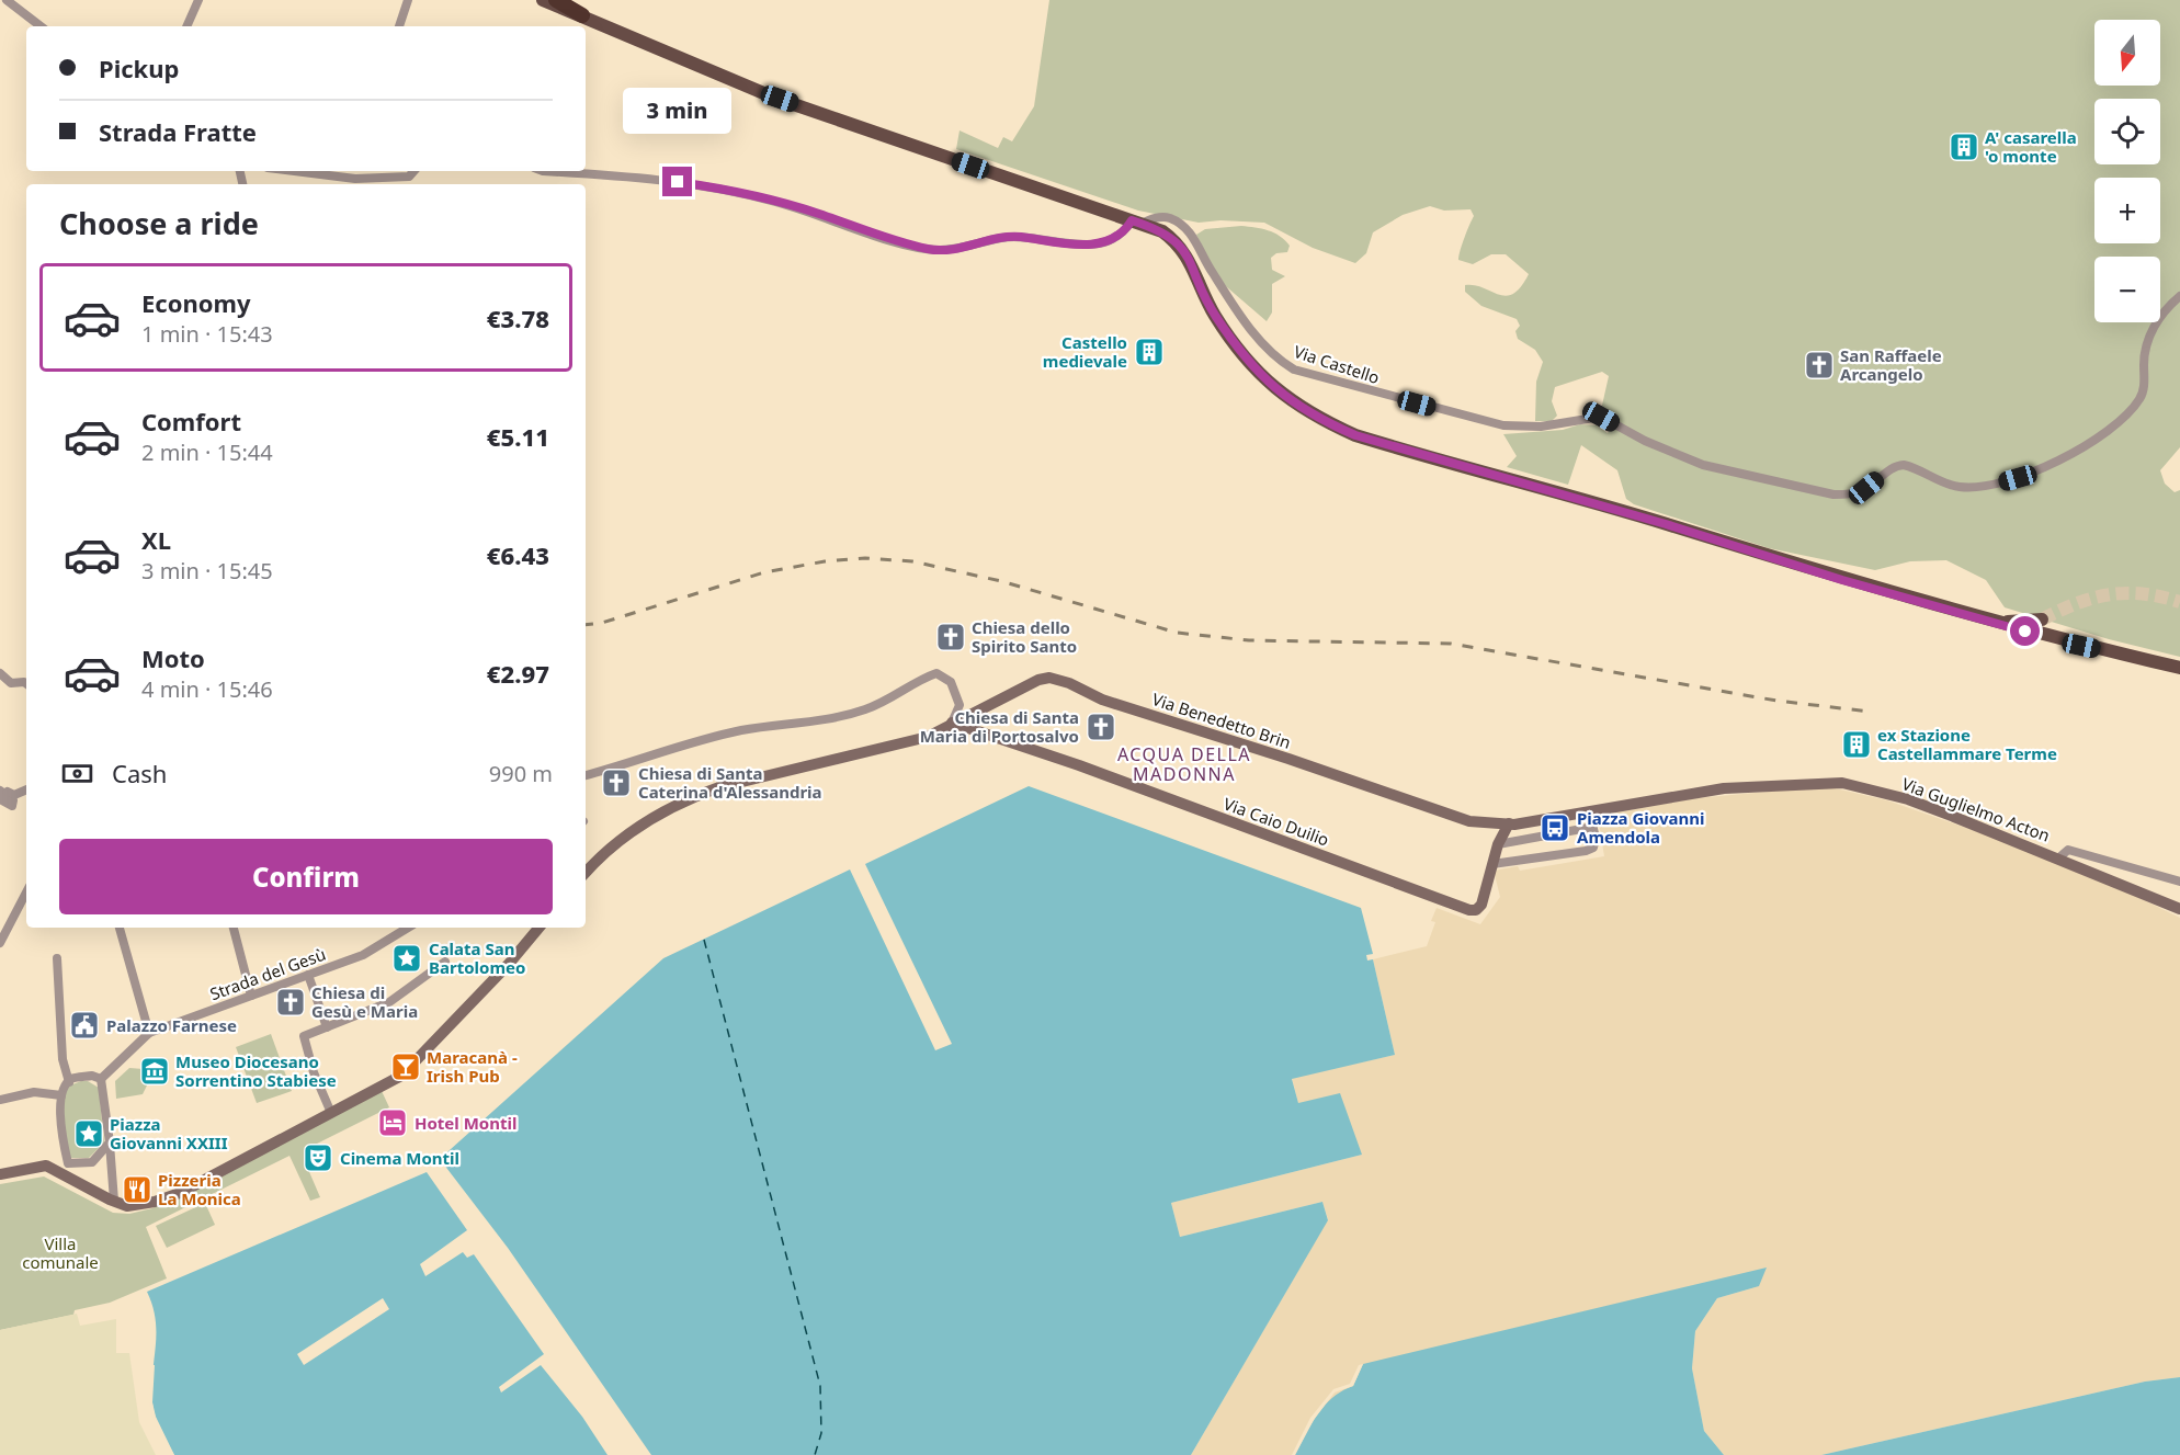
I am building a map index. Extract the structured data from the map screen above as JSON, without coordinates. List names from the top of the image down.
{
  "streets": {
    "street": [
      "Via Castello",
      "Via Benedetto Brin",
      "Via Guglielmo Acton",
      "Via Caio Duilio",
      "Strada del Gesù"
    ]
  },
  "crossings": [
    ["Via Benedetto Brin", "Via Caio Duilio"]
  ],
  "districts": ["ACQUA DELLA MADONNA"],
  "parks": ["Villa comunale"],
  "places": {
    "building": ["A' casarella 'o monte", "Castello medievale", "ex Stazione Castellammare Terme"],
    "church": [
      "San Raffaele Arcangelo",
      "Chiesa dello Spirito Santo",
      "Chiesa di Santa Maria di Portosalvo",
      "Chiesa di Santa Caterina d'Alessandria",
      "Chiesa di Gesù e Maria"
    ],
    "bus stop": ["Piazza Giovanni Amendola"],
    "place": ["Calata San Bartolomeo", "Piazza Giovanni XXIII"],
    "public building": ["Palazzo Farnese"],
    "bar": ["Maracanà - Irish Pub"],
    "museum": ["Museo Diocesano Sorrentino Stabiese"],
    "hotel": ["Hotel Montil"],
    "theatre": ["Cinema Montil"],
    "restaurant": ["Pizzeria La Monica"]
  },
  "north": "bottom",
  "page": {
    "map_buttons": ["+", "−"],
    "banner": ["Pickup", "Strada Fratte"],
    "bubble": "3 min",
    "heading": "Choose a ride",
    "list": [
      {
        "name": "Economy",
        "note": "1 min · 15:43",
        "value": "€3.78"
      },
      {
        "name": "Comfort",
        "note": "2 min · 15:44",
        "value": "€5.11"
      },
      {
        "name": "XL",
        "note": "3 min · 15:45",
        "value": "€6.43"
      },
      {
        "name": "Moto",
        "note": "4 min · 15:46",
        "value": "€2.97"
      }
    ],
    "pay": ["Cash", "990 m"],
    "buttons": "Confirm"
  }
}
